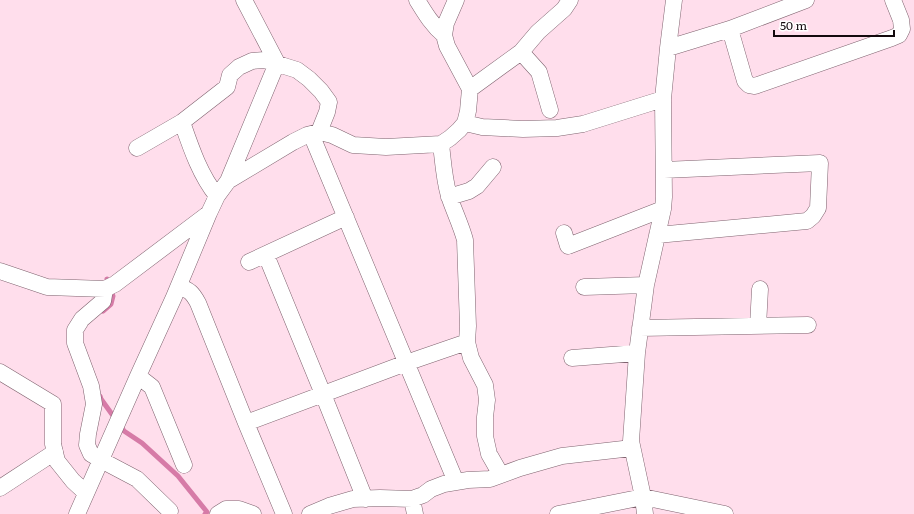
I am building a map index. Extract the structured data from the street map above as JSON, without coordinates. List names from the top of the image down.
{
  "scale_bar": "50 m"
}
